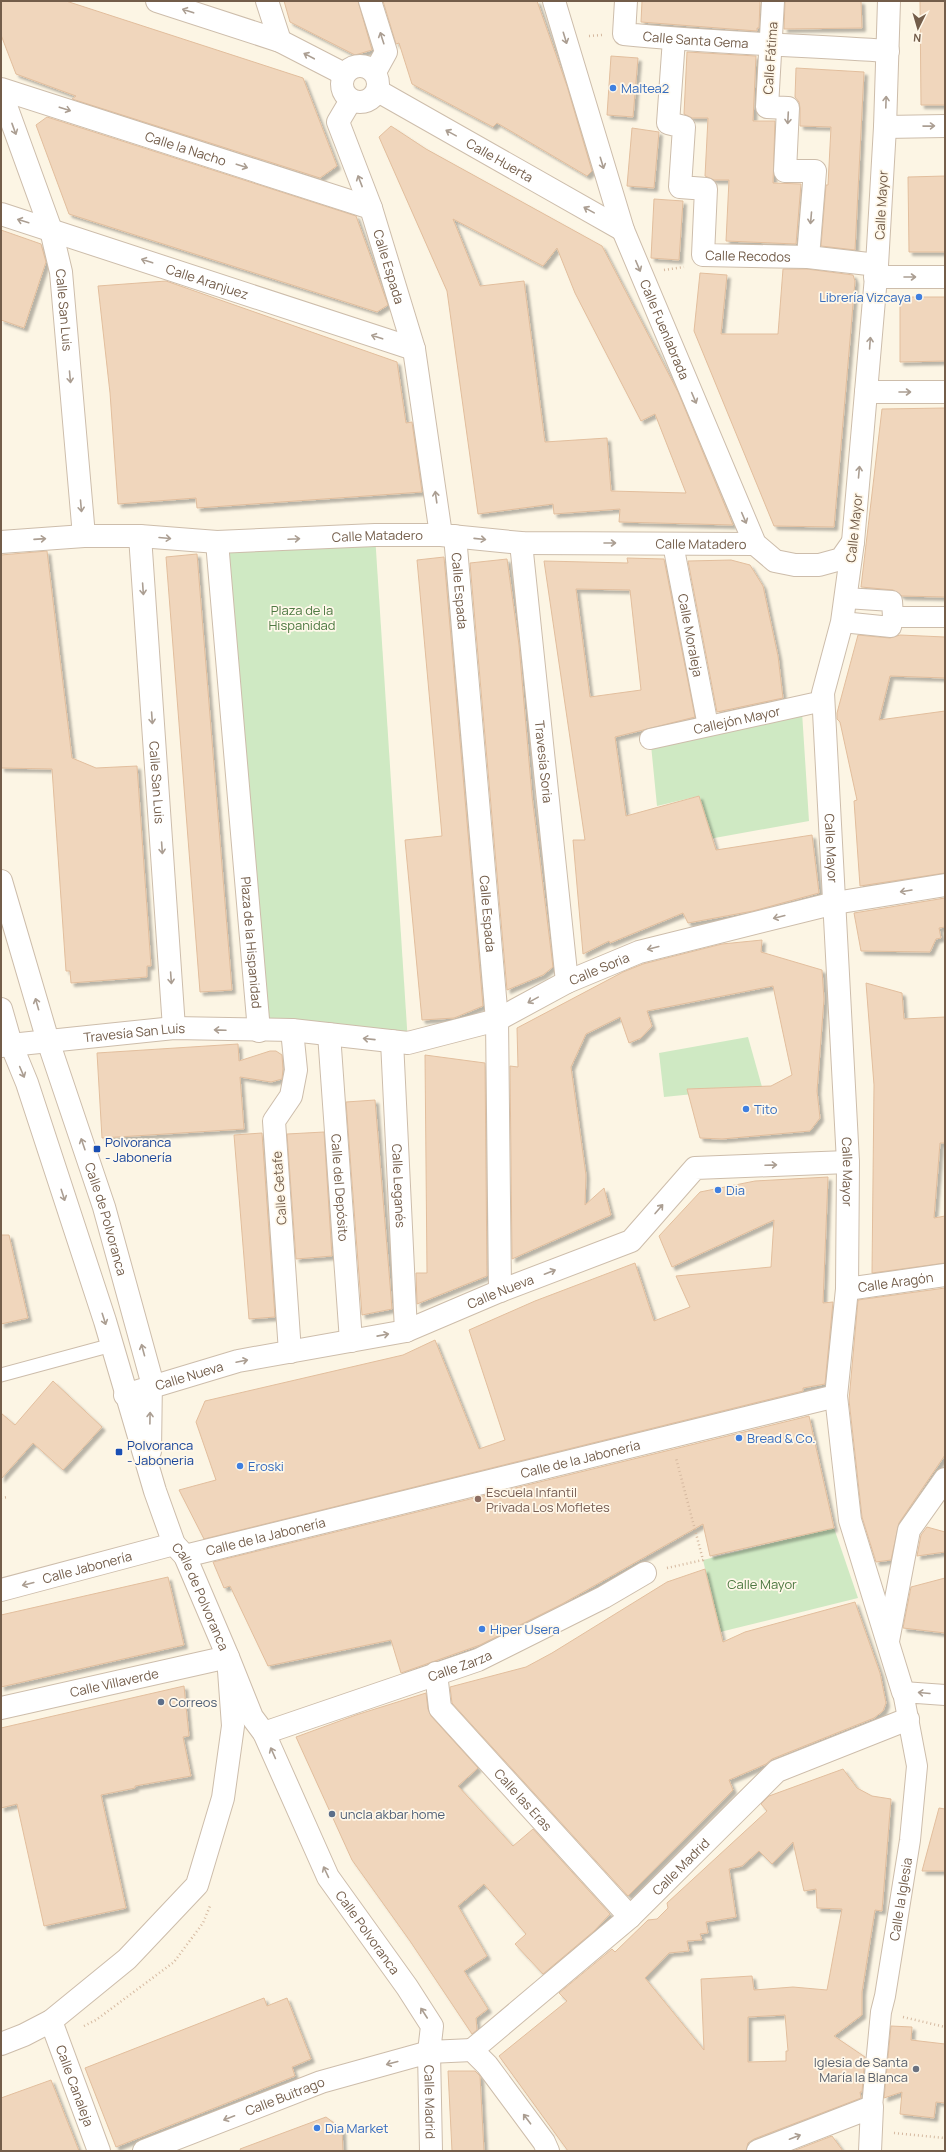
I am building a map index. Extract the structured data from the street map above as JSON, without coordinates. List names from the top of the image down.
{
  "streets": {
    "street": [
      "Calle Santa Gema",
      "Calle Fátima",
      "Calle la Nacho",
      "Calle Huerta",
      "Calle Mayor",
      "Calle Recodos",
      "Calle Espada",
      "Calle Aranjuez",
      "Calle San Luis",
      "Calle Fuenlabrada",
      "Calle Matadero",
      "Calle Moraleja",
      "Callejón Mayor",
      "Travesía Soria",
      "Plaza de la Hispanidad",
      "Calle Soria",
      "Travesía San Luis",
      "Calle Leganés",
      "Calle Getafe",
      "Calle del Depósito",
      "Calle de Polvoranca",
      "Calle Aragón",
      "Calle Nueva",
      "Calle de la Jabonería",
      "Calle Jabonería",
      "Calle Zarza",
      "Calle Villaverde",
      "Calle las Eras",
      "Calle Madrid",
      "Calle la Iglesia",
      "Calle Polvoranca",
      "Calle Canaleja",
      "Calle Buitrago"
    ]
  },
  "crossings": [
    ["Calle Santa Gema", "Calle Fátima"],
    ["Calle Santa Gema", "Calle Mayor"],
    ["Calle Santa Gema", "Calle Recodos"],
    ["Calle Fátima", "Calle Recodos"],
    ["Calle la Nacho", "Calle Espada"],
    ["Calle la Nacho", "Calle San Luis"],
    ["Calle Huerta", "Calle Espada"],
    ["Calle Huerta", "Calle Fuenlabrada"],
    ["Calle Mayor", "Calle Recodos"],
    ["Calle Mayor", "Calle Fuenlabrada"],
    ["Calle Mayor", "Callejón Mayor"],
    ["Calle Mayor", "Calle Soria"],
    ["Calle Mayor", "Calle Aragón"],
    ["Calle Mayor", "Calle Nueva"],
    ["Calle Mayor", "Calle de la Jabonería"],
    ["Calle Mayor", "Calle la Iglesia"],
    ["Calle Espada", "Calle Aranjuez"],
    ["Calle Espada", "Calle Matadero"],
    ["Calle Espada", "Calle Soria"],
    ["Calle Espada", "Calle Nueva"],
    ["Calle Aranjuez", "Calle San Luis"],
    ["Calle San Luis", "Calle Matadero"],
    ["Calle San Luis", "Travesía San Luis"],
    ["Calle Fuenlabrada", "Calle Matadero"],
    ["Calle Matadero", "Calle Moraleja"],
    ["Calle Matadero", "Travesía Soria"],
    ["Calle Matadero", "Plaza de la Hispanidad"],
    ["Calle Moraleja", "Callejón Mayor"],
    ["Travesía Soria", "Calle Soria"],
    ["Plaza de la Hispanidad", "Calle Soria"],
    ["Plaza de la Hispanidad", "Travesía San Luis"],
    ["Calle Soria", "Travesía San Luis"],
    ["Calle Soria", "Calle Leganés"],
    ["Calle Soria", "Calle Getafe"],
    ["Calle Soria", "Calle del Depósito"],
    ["Travesía San Luis", "Calle de Polvoranca"],
    ["Calle Leganés", "Calle Nueva"],
    ["Calle Getafe", "Calle Nueva"],
    ["Calle del Depósito", "Calle Nueva"],
    ["Calle de Polvoranca", "Calle Nueva"],
    ["Calle de Polvoranca", "Calle de la Jabonería"],
    ["Calle de Polvoranca", "Calle Jabonería"],
    ["Calle de Polvoranca", "Calle Villaverde"],
    ["Calle de Polvoranca", "Calle Polvoranca"],
    ["Calle de Polvoranca", "Calle Canaleja"],
    ["Calle de la Jabonería", "Calle Jabonería"],
    ["Calle Zarza", "Calle las Eras"],
    ["Calle Zarza", "Calle Polvoranca"],
    ["Calle Villaverde", "Calle Polvoranca"],
    ["Calle las Eras", "Calle Madrid"],
    ["Calle Madrid", "Calle la Iglesia"],
    ["Calle Madrid", "Calle Polvoranca"],
    ["Calle Madrid", "Calle Buitrago"],
    ["Calle Polvoranca", "Calle Buitrago"]
  ],
  "one_way": [
    "Calle Fátima",
    "Calle Huerta",
    "Calle Aranjuez",
    "Calle San Luis",
    "Calle Fuenlabrada",
    "Calle Matadero",
    "Calle Soria",
    "Calle Nueva",
    "Calle Jabonería",
    "Calle Polvoranca",
    "Calle Buitrago"
  ],
  "parks": ["Plaza de la Hispanidad", "Calle Mayor"],
  "places": {
    "other": [
      "Maltea2",
      "Librería Vizcaya",
      "Tito",
      "Dia",
      "Bread & Co.",
      "Eroski",
      "Escuela Infantil Privada Los Mofletes",
      "Hiper Usera",
      "Correos",
      "uncla akbar home",
      "Iglesia de Santa María la Blanca",
      "Dia Market"
    ],
    "transit": ["Polvoranca - Jabonería", "Polvoranca - Jaboneria"]
  },
  "north": "bottom"
}
